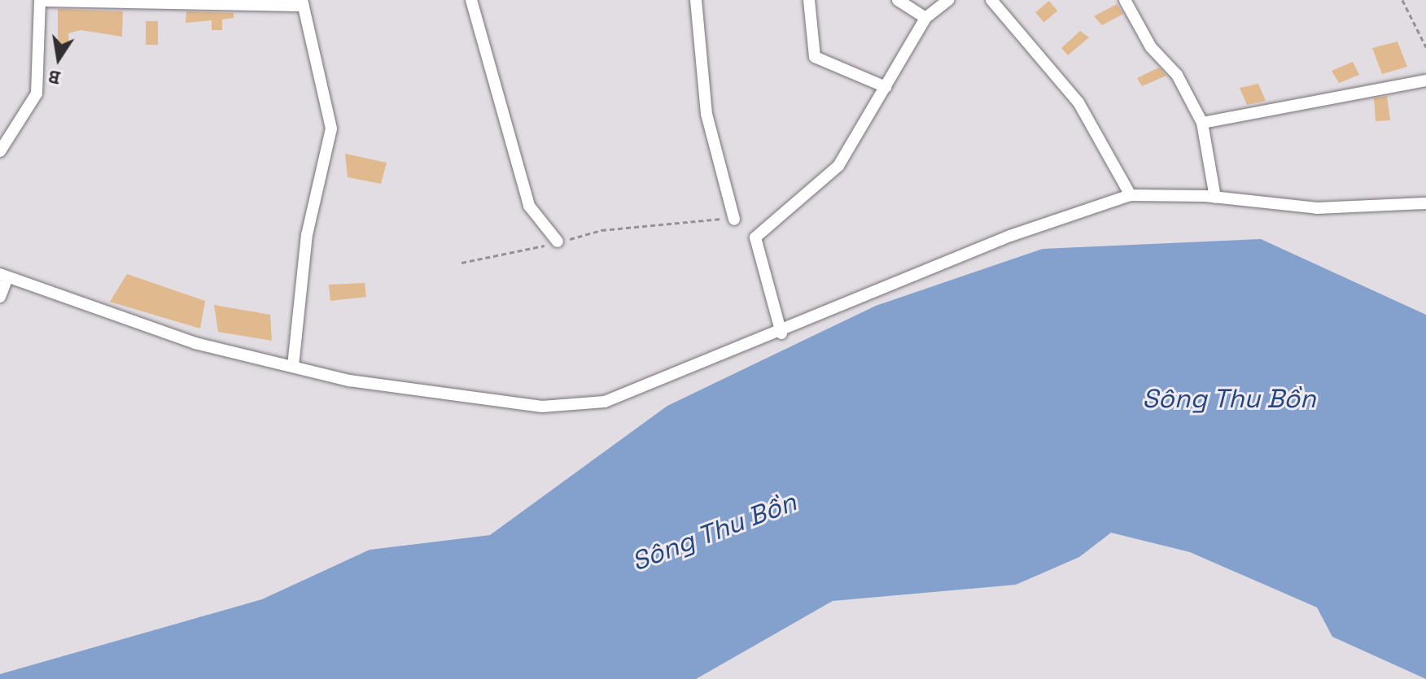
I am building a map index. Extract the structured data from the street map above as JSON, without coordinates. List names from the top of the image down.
{
  "water": ["Sông Thu Bồn"],
  "north": "bottom"
}
